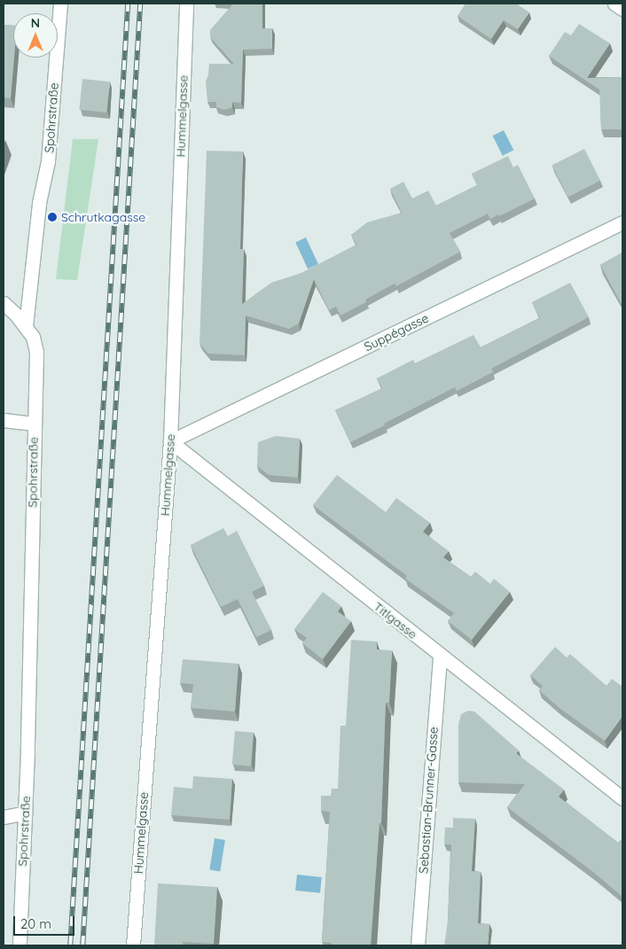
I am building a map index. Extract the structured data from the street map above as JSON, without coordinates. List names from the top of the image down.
{
  "streets": {
    "street": [
      "Hummelgasse",
      "Spohrstraße",
      "Suppégasse",
      "Titlgasse",
      "Sebastian-Brunner-Gasse"
    ]
  },
  "crossings": [
    ["Hummelgasse", "Suppégasse"],
    ["Hummelgasse", "Titlgasse"],
    ["Suppégasse", "Titlgasse"],
    ["Titlgasse", "Sebastian-Brunner-Gasse"]
  ],
  "places": ["Schrutkagasse"],
  "scale_bar": "20 m",
  "north": "top"
}
